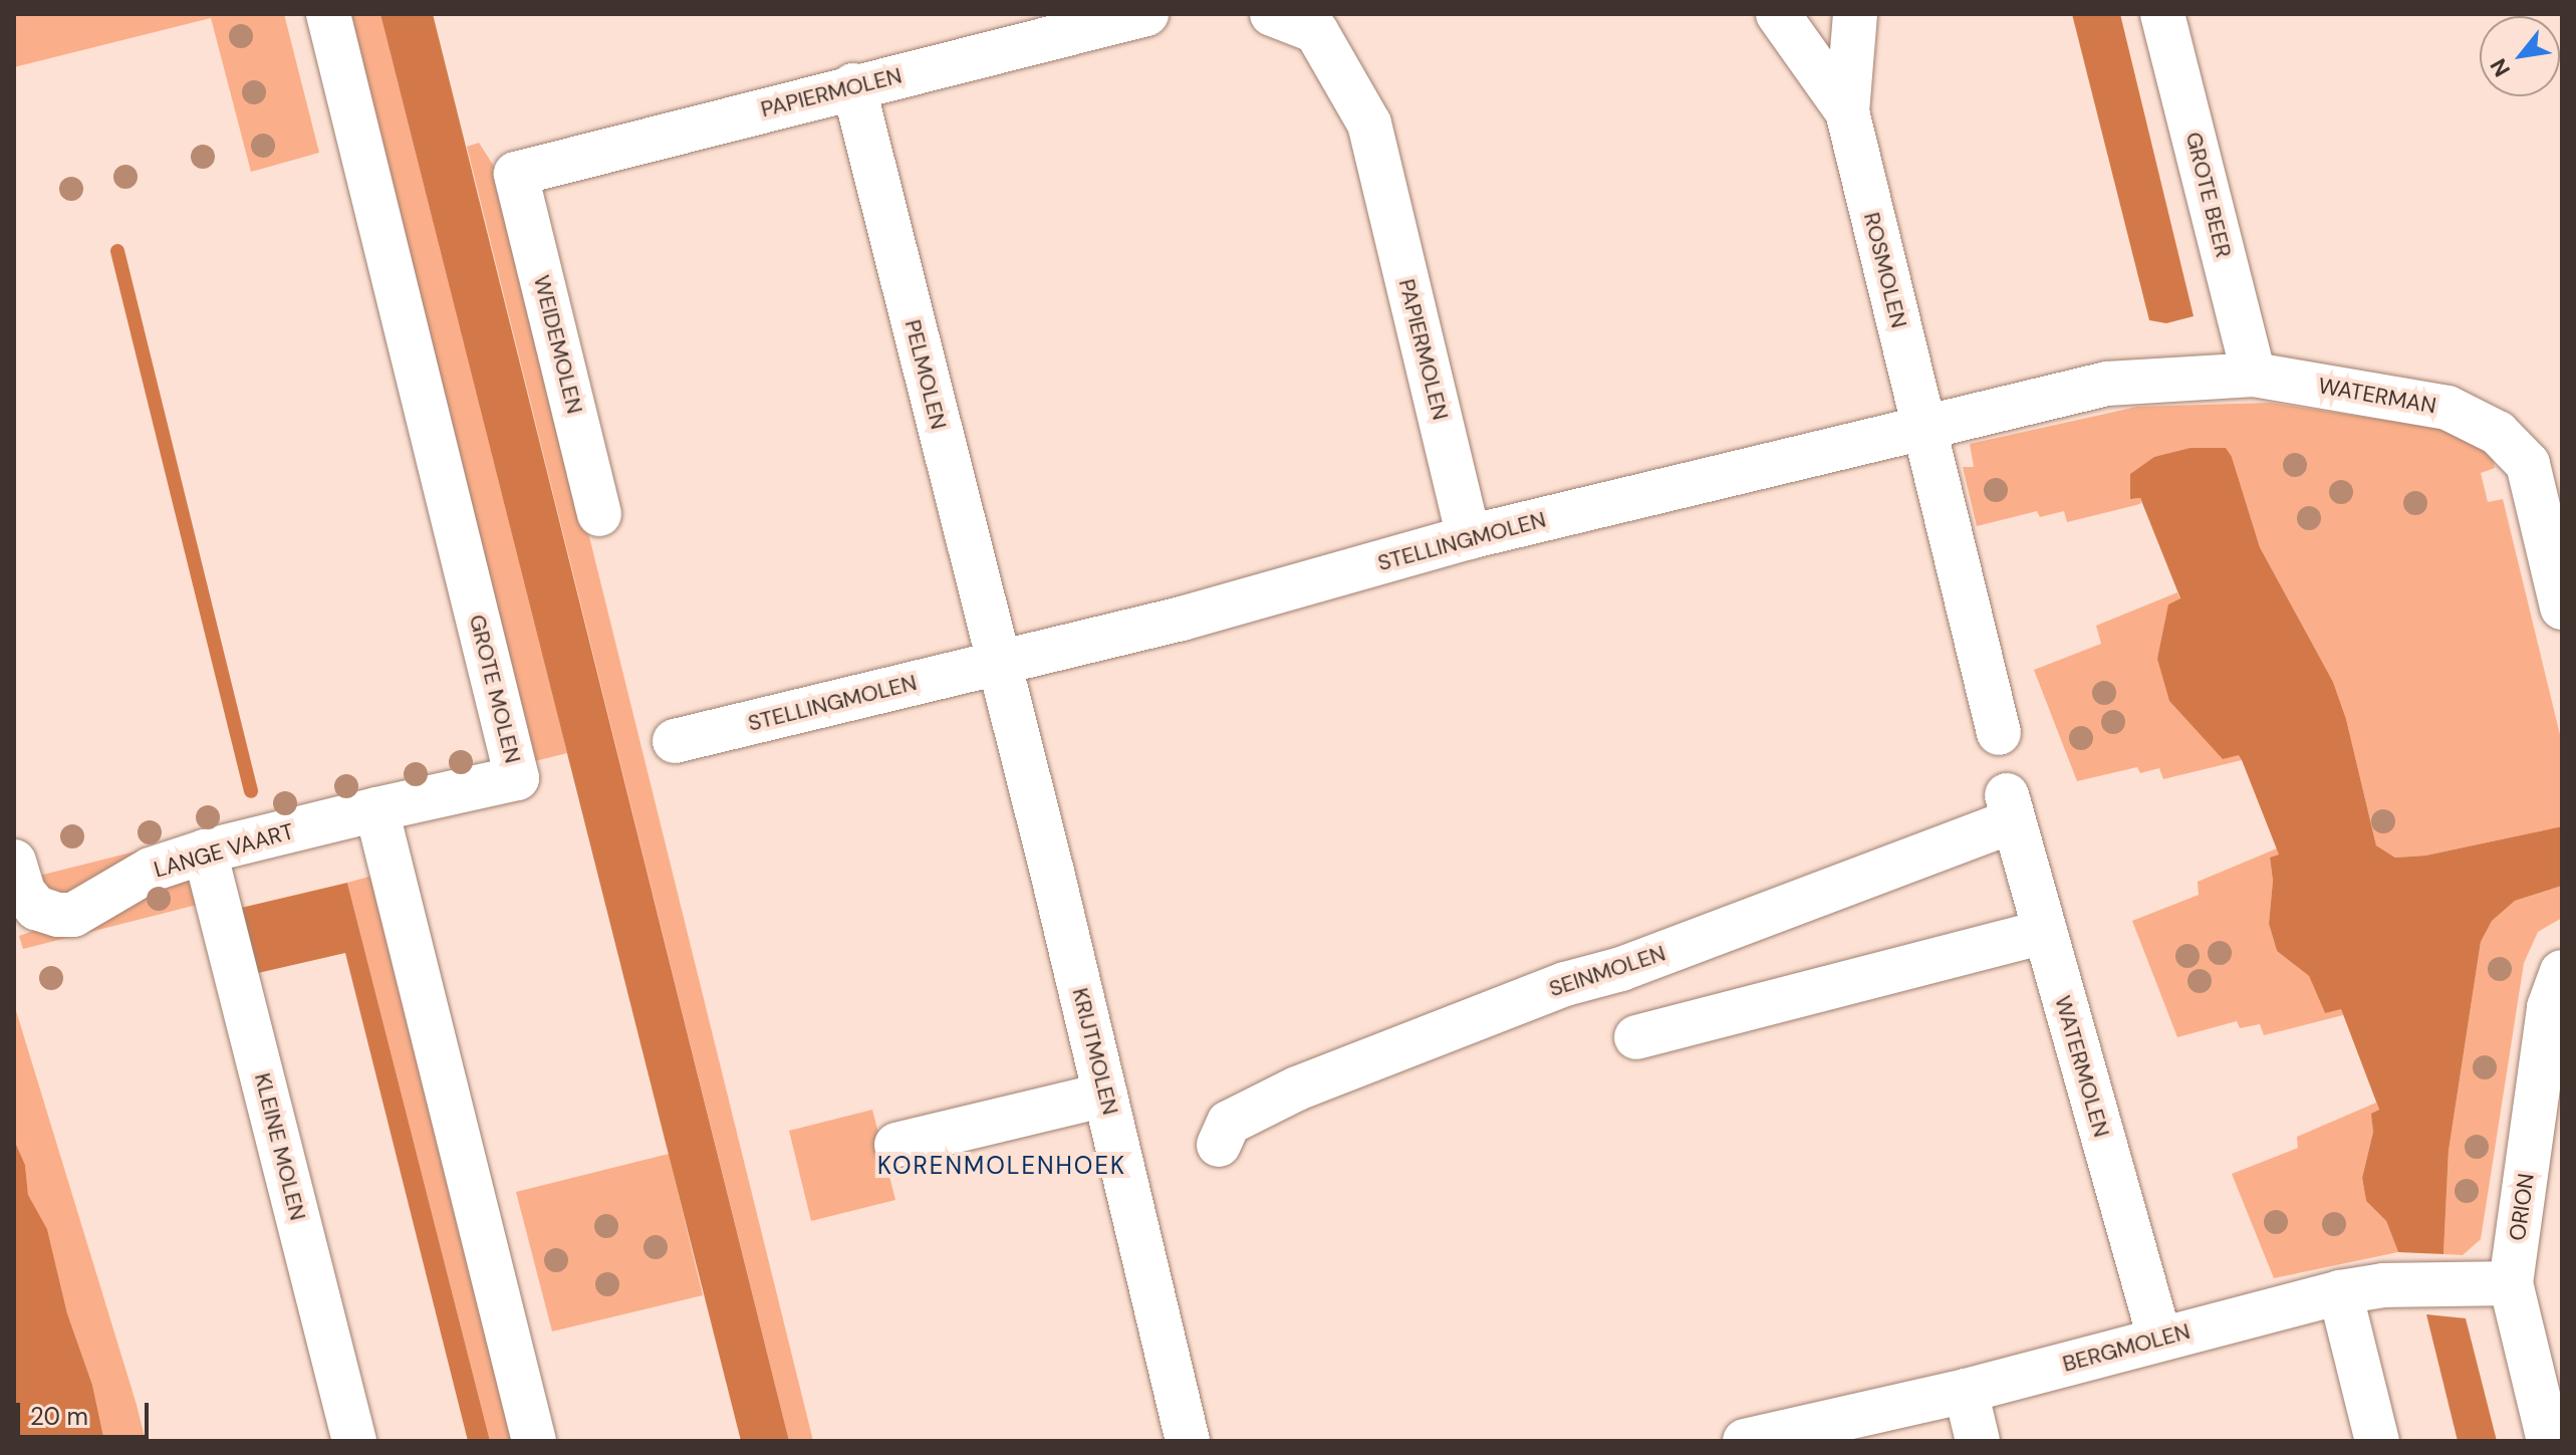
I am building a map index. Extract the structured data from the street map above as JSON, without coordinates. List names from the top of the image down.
{
  "streets": {
    "street": [
      "PAPIERMOLEN",
      "GROTE BEER",
      "ROSMOLEN",
      "WEIDEMOLEN",
      "PELMOLEN",
      "WATERMAN",
      "STELLINGMOLEN",
      "GROTE MOLEN",
      "LANGE VAART",
      "SEINMOLEN",
      "KRIJTMOLEN",
      "WATERMOLEN",
      "KLEINE MOLEN",
      "ORION",
      "BERGMOLEN"
    ]
  },
  "crossings": [
    ["PAPIERMOLEN", "WEIDEMOLEN"],
    ["PAPIERMOLEN", "PELMOLEN"],
    ["PAPIERMOLEN", "STELLINGMOLEN"],
    ["GROTE BEER", "WATERMAN"],
    ["GROTE BEER", "STELLINGMOLEN"],
    ["ROSMOLEN", "STELLINGMOLEN"],
    ["PELMOLEN", "STELLINGMOLEN"],
    ["PELMOLEN", "KRIJTMOLEN"],
    ["WATERMAN", "STELLINGMOLEN"],
    ["STELLINGMOLEN", "KRIJTMOLEN"],
    ["GROTE MOLEN", "LANGE VAART"],
    ["LANGE VAART", "KLEINE MOLEN"],
    ["SEINMOLEN", "WATERMOLEN"],
    ["WATERMOLEN", "BERGMOLEN"],
    ["ORION", "BERGMOLEN"]
  ],
  "districts": ["KORENMOLENHOEK"],
  "scale_bar": "20 m",
  "north": "bottom left"
}
